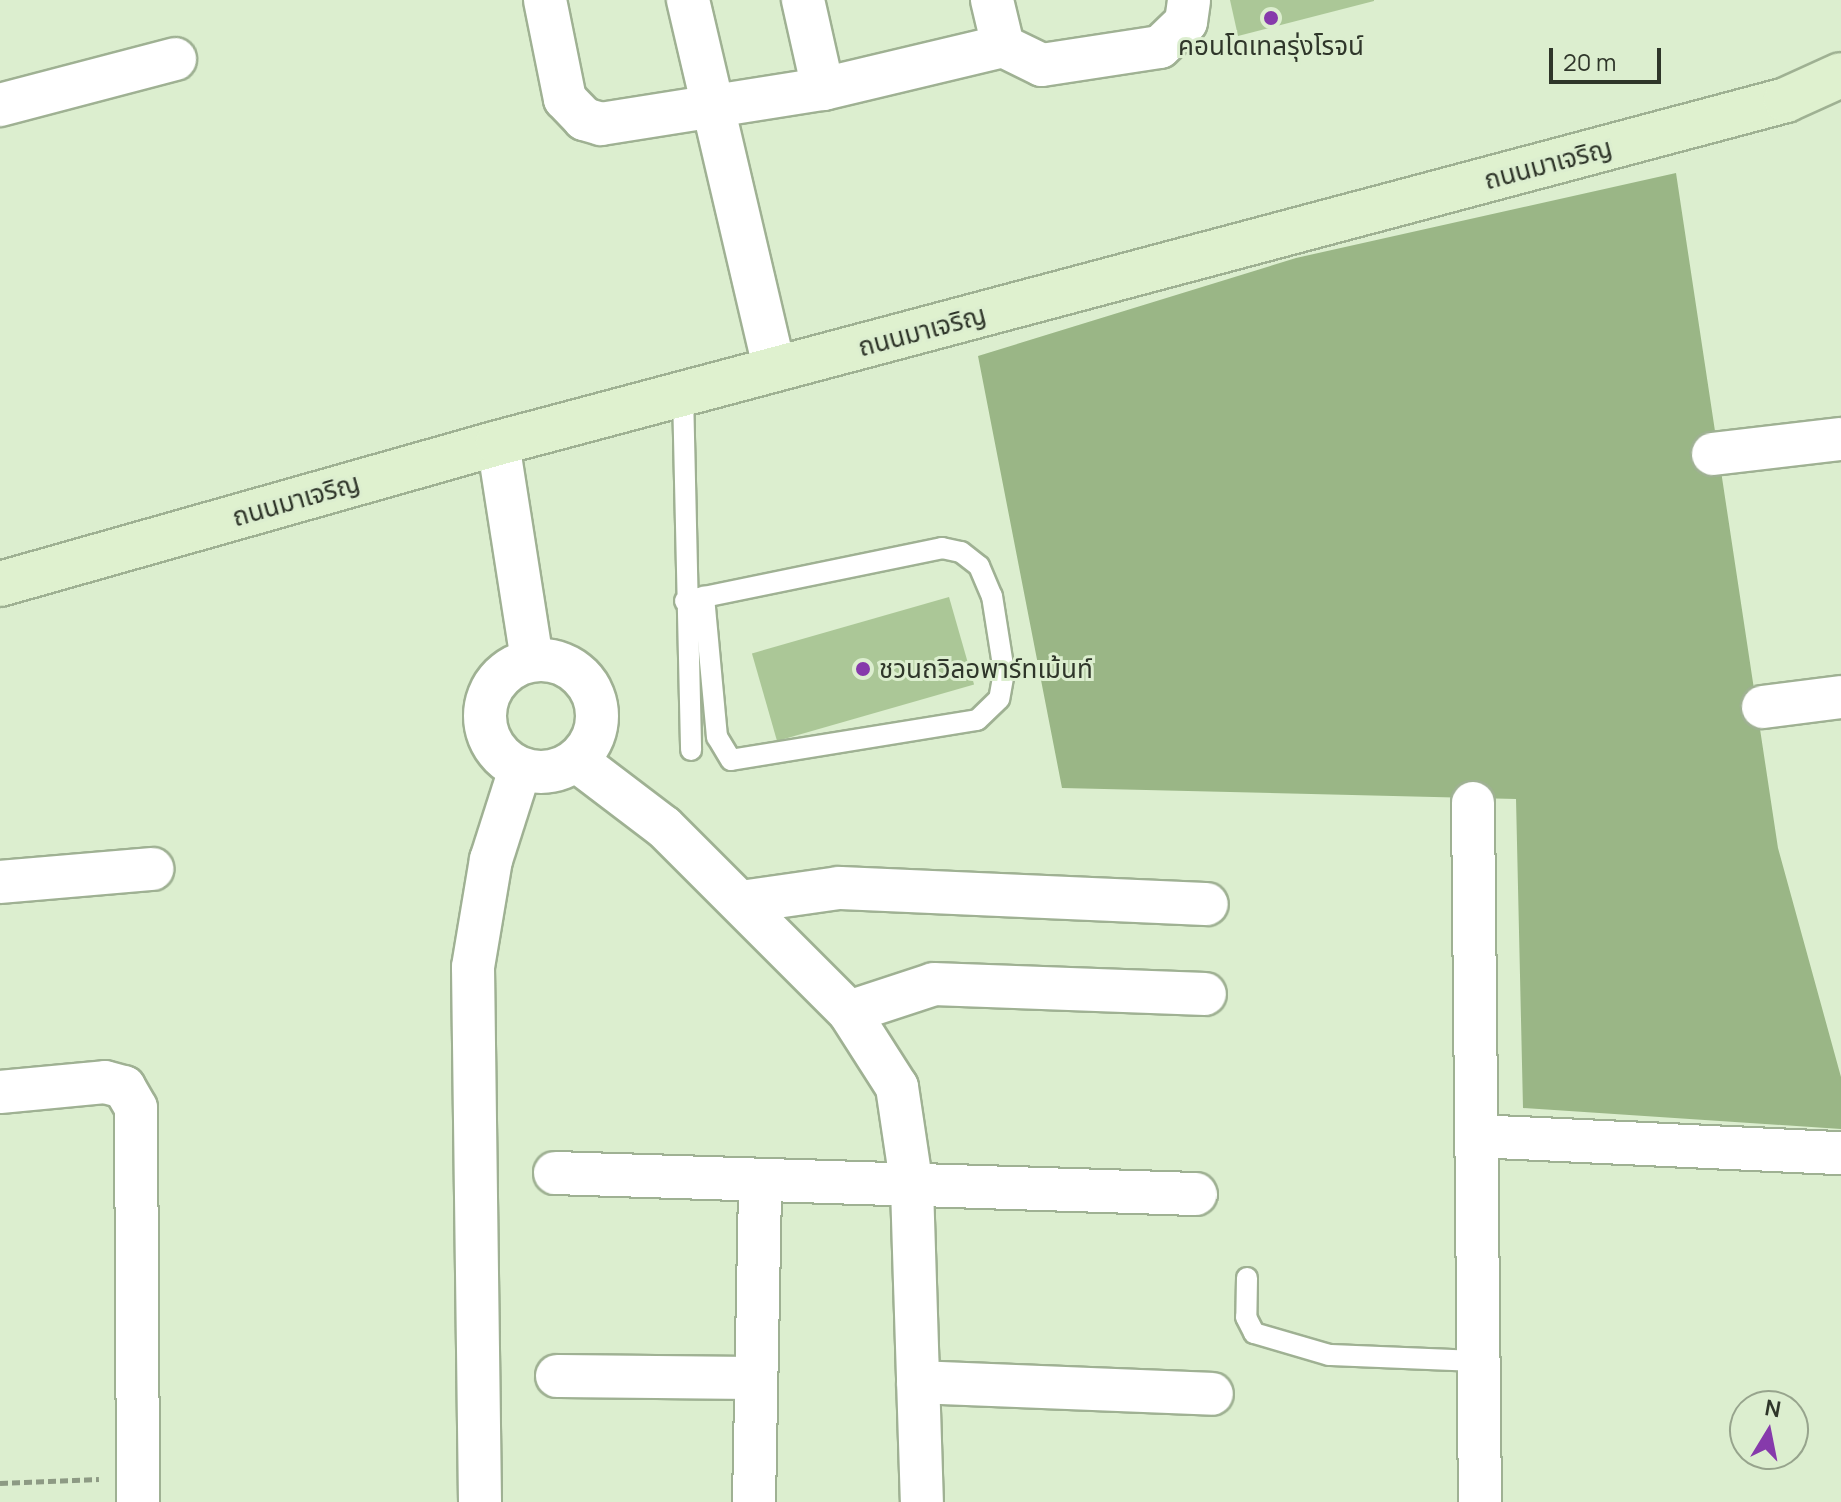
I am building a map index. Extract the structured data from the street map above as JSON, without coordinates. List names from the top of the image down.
{
  "streets": {
    "main road": ["ถนนมาเจริญ"]
  },
  "places": ["คอนโดเทลรุ่งโรจน์", "ชวนถวิลอพาร์ทเม้นท์"],
  "scale_bar": "20 m",
  "north": "top"
}
